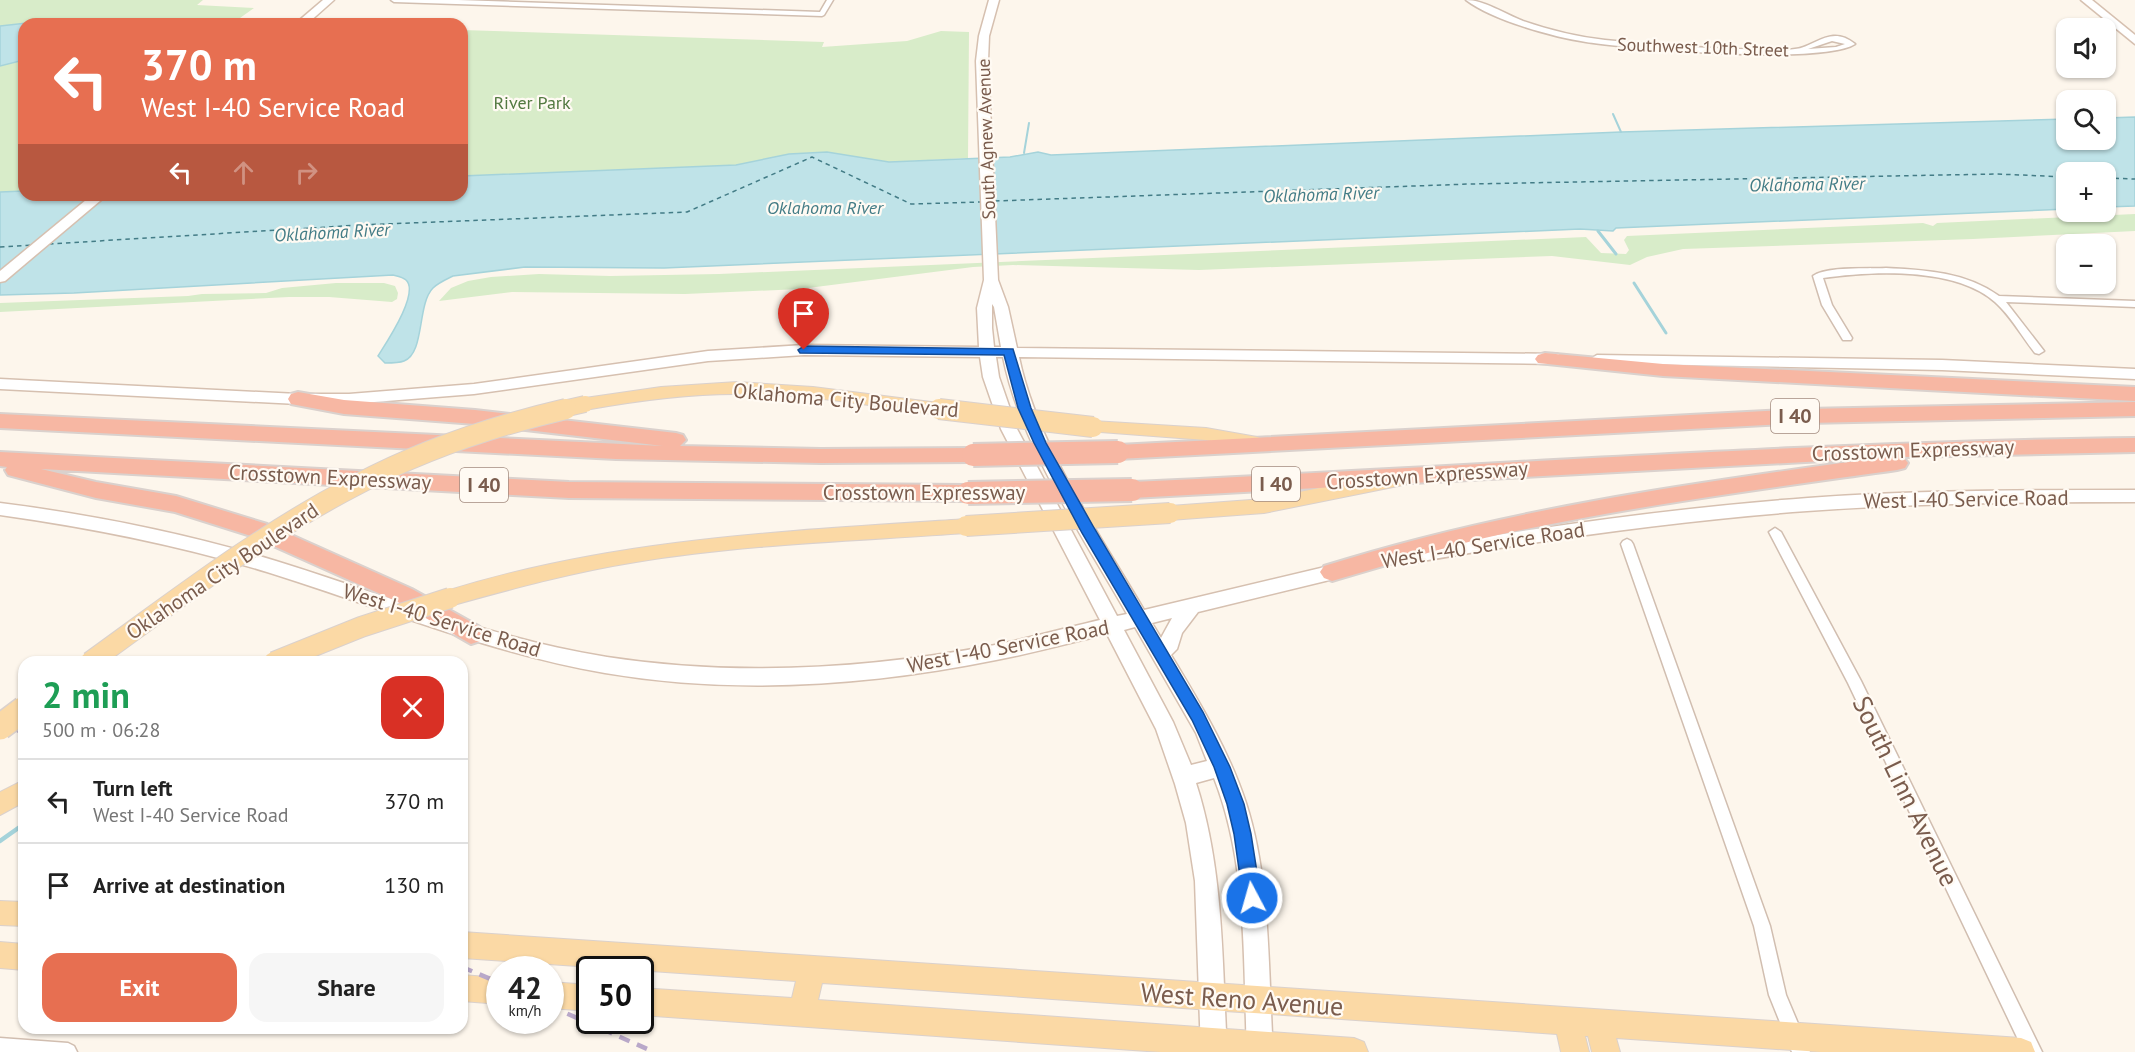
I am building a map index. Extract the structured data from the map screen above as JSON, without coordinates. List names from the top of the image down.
{
  "streets": {
    "highway": ["I 40", "Crosstown Expressway"],
    "main road": [
      "South Agnew Avenue",
      "Oklahoma City Boulevard",
      "West I-40 Service Road",
      "West Reno Avenue"
    ],
    "street": ["Southwest 10th Street", "South Linn Avenue"]
  },
  "crossings": [
    ["South Agnew Avenue", "West I-40 Service Road"],
    ["South Agnew Avenue", "West Reno Avenue"],
    ["Oklahoma City Boulevard", "Crosstown Expressway"]
  ],
  "water": ["Oklahoma River"],
  "parks": ["River Park"],
  "page": {
    "map_buttons": ["+", "−"],
    "turn": ["370 m", "West I-40 Service Road"],
    "heading": ["2 min", "500 m · 06:28"],
    "list": [
      {
        "name": "Turn left",
        "note": "West I-40 Service Road",
        "value": "370 m"
      },
      {
        "name": "Arrive at destination",
        "value": "130 m"
      }
    ],
    "buttons": ["Exit", "Share"],
    "speed": "42 km/h",
    "limit": "50"
  }
}
